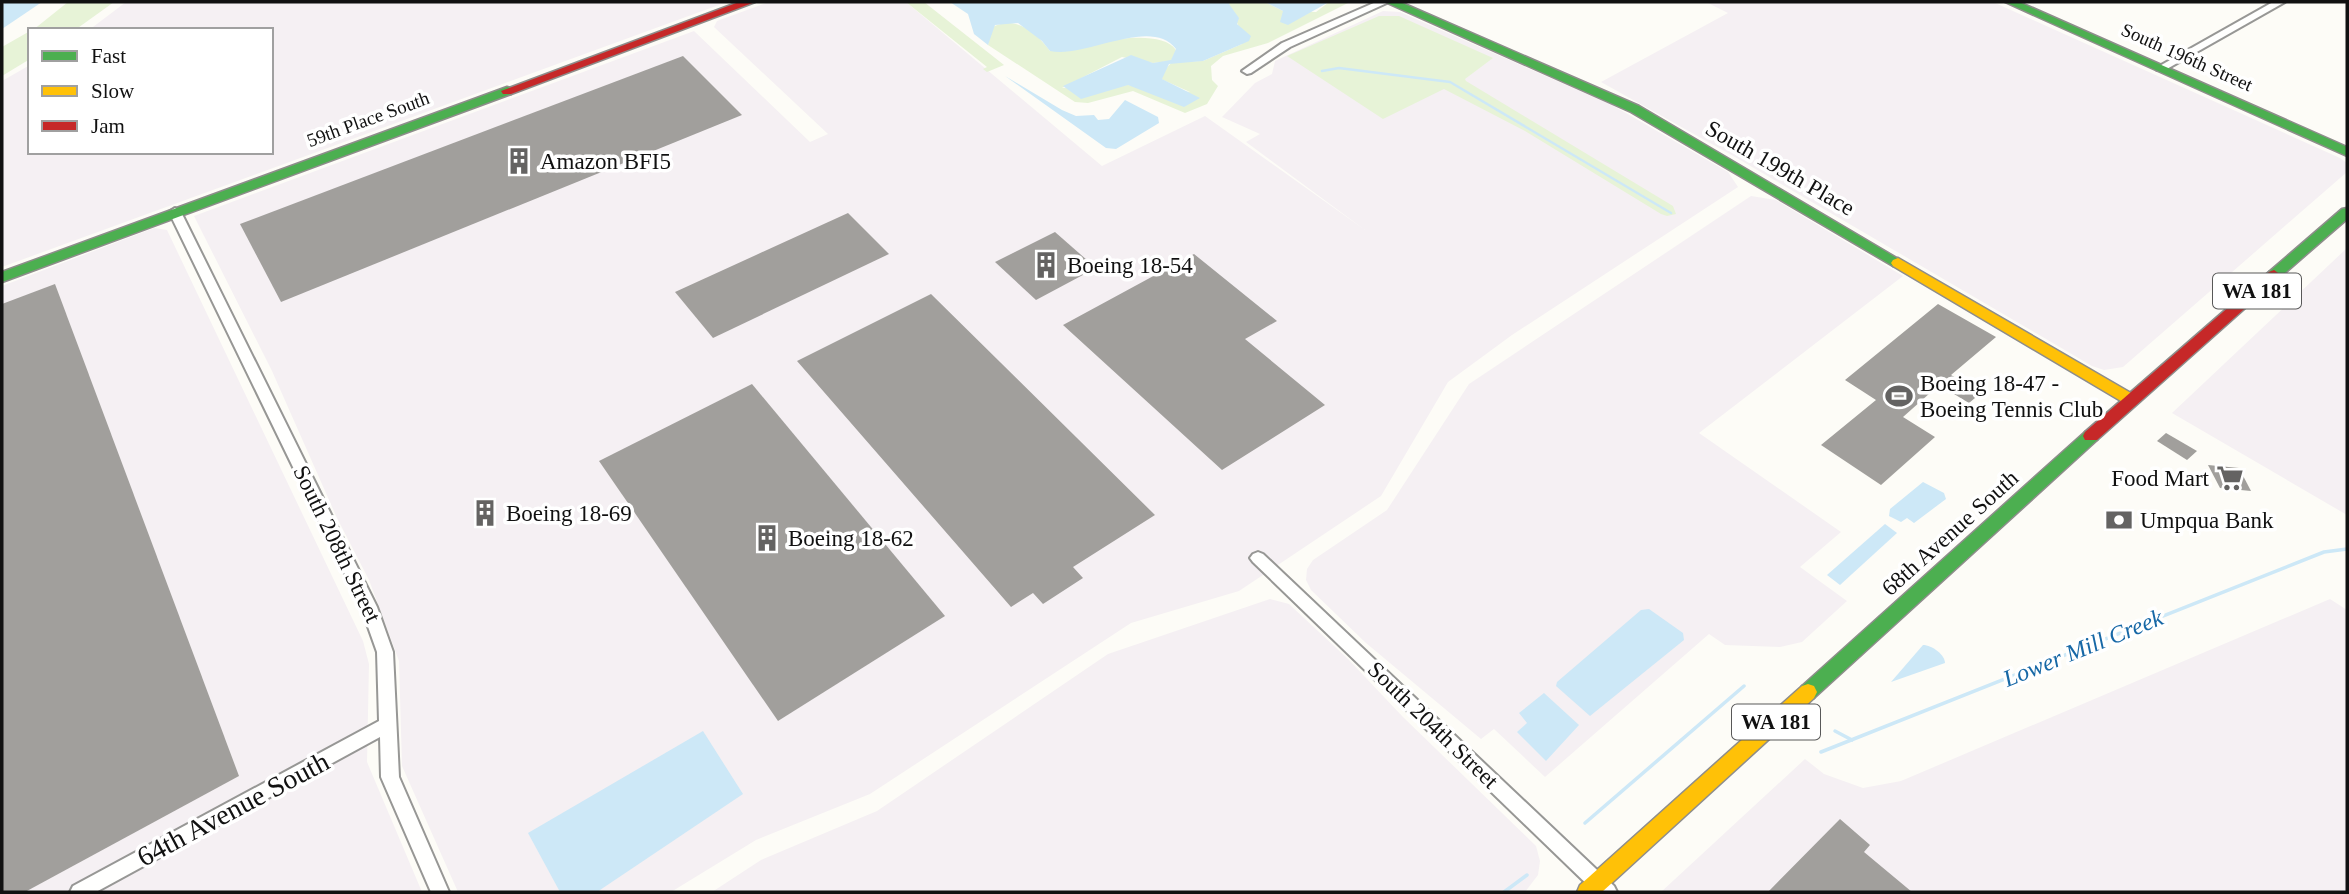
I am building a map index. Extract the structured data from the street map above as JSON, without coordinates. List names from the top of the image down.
{
  "streets": {
    "street": [
      "South 196th Street",
      "59th Place South",
      "South 199th Place",
      "WA 181",
      "68th Avenue South",
      "South 208th Street",
      "South 204th Street",
      "64th Avenue South"
    ]
  },
  "crossings": [
    ["59th Place South", "South 208th Street"],
    ["South 199th Place", "68th Avenue South"],
    ["68th Avenue South", "South 204th Street"],
    ["South 208th Street", "64th Avenue South"]
  ],
  "water": ["Lower Mill Creek"],
  "places": {
    "building": [
      "Amazon BFI5",
      "Boeing 18-54",
      "Boeing 18-69",
      "Boeing 18-62"
    ],
    "sports": ["Boeing 18-47 - Boeing Tennis Club"],
    "supermarket": ["Food Mart"],
    "bank": ["Umpqua Bank"]
  },
  "legend": ["Fast", "Slow", "Jam"]
}
